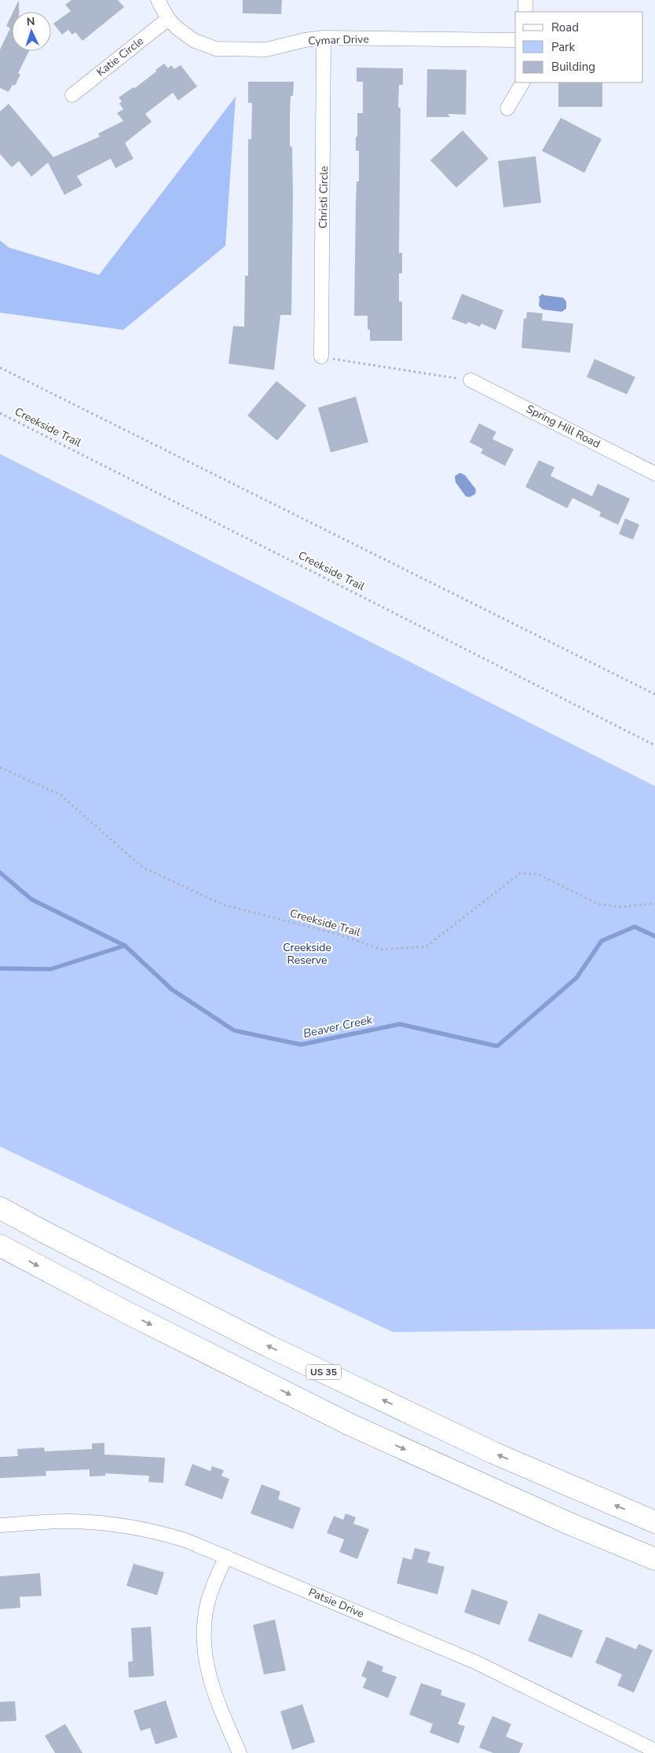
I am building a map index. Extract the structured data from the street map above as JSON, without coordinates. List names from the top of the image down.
{
  "streets": {
    "highway": ["US 35"],
    "street": [
      "Cymar Drive",
      "Katie Circle",
      "Christi Circle",
      "Spring Hill Road",
      "Patsie Drive"
    ],
    "path": ["Creekside Trail"]
  },
  "crossings": [
    ["Cymar Drive", "Katie Circle"],
    ["Cymar Drive", "Christi Circle"]
  ],
  "water": ["Beaver Creek"],
  "parks": ["Creekside Reserve"],
  "legend": ["Road", "Park", "Building"],
  "north": "top"
}
